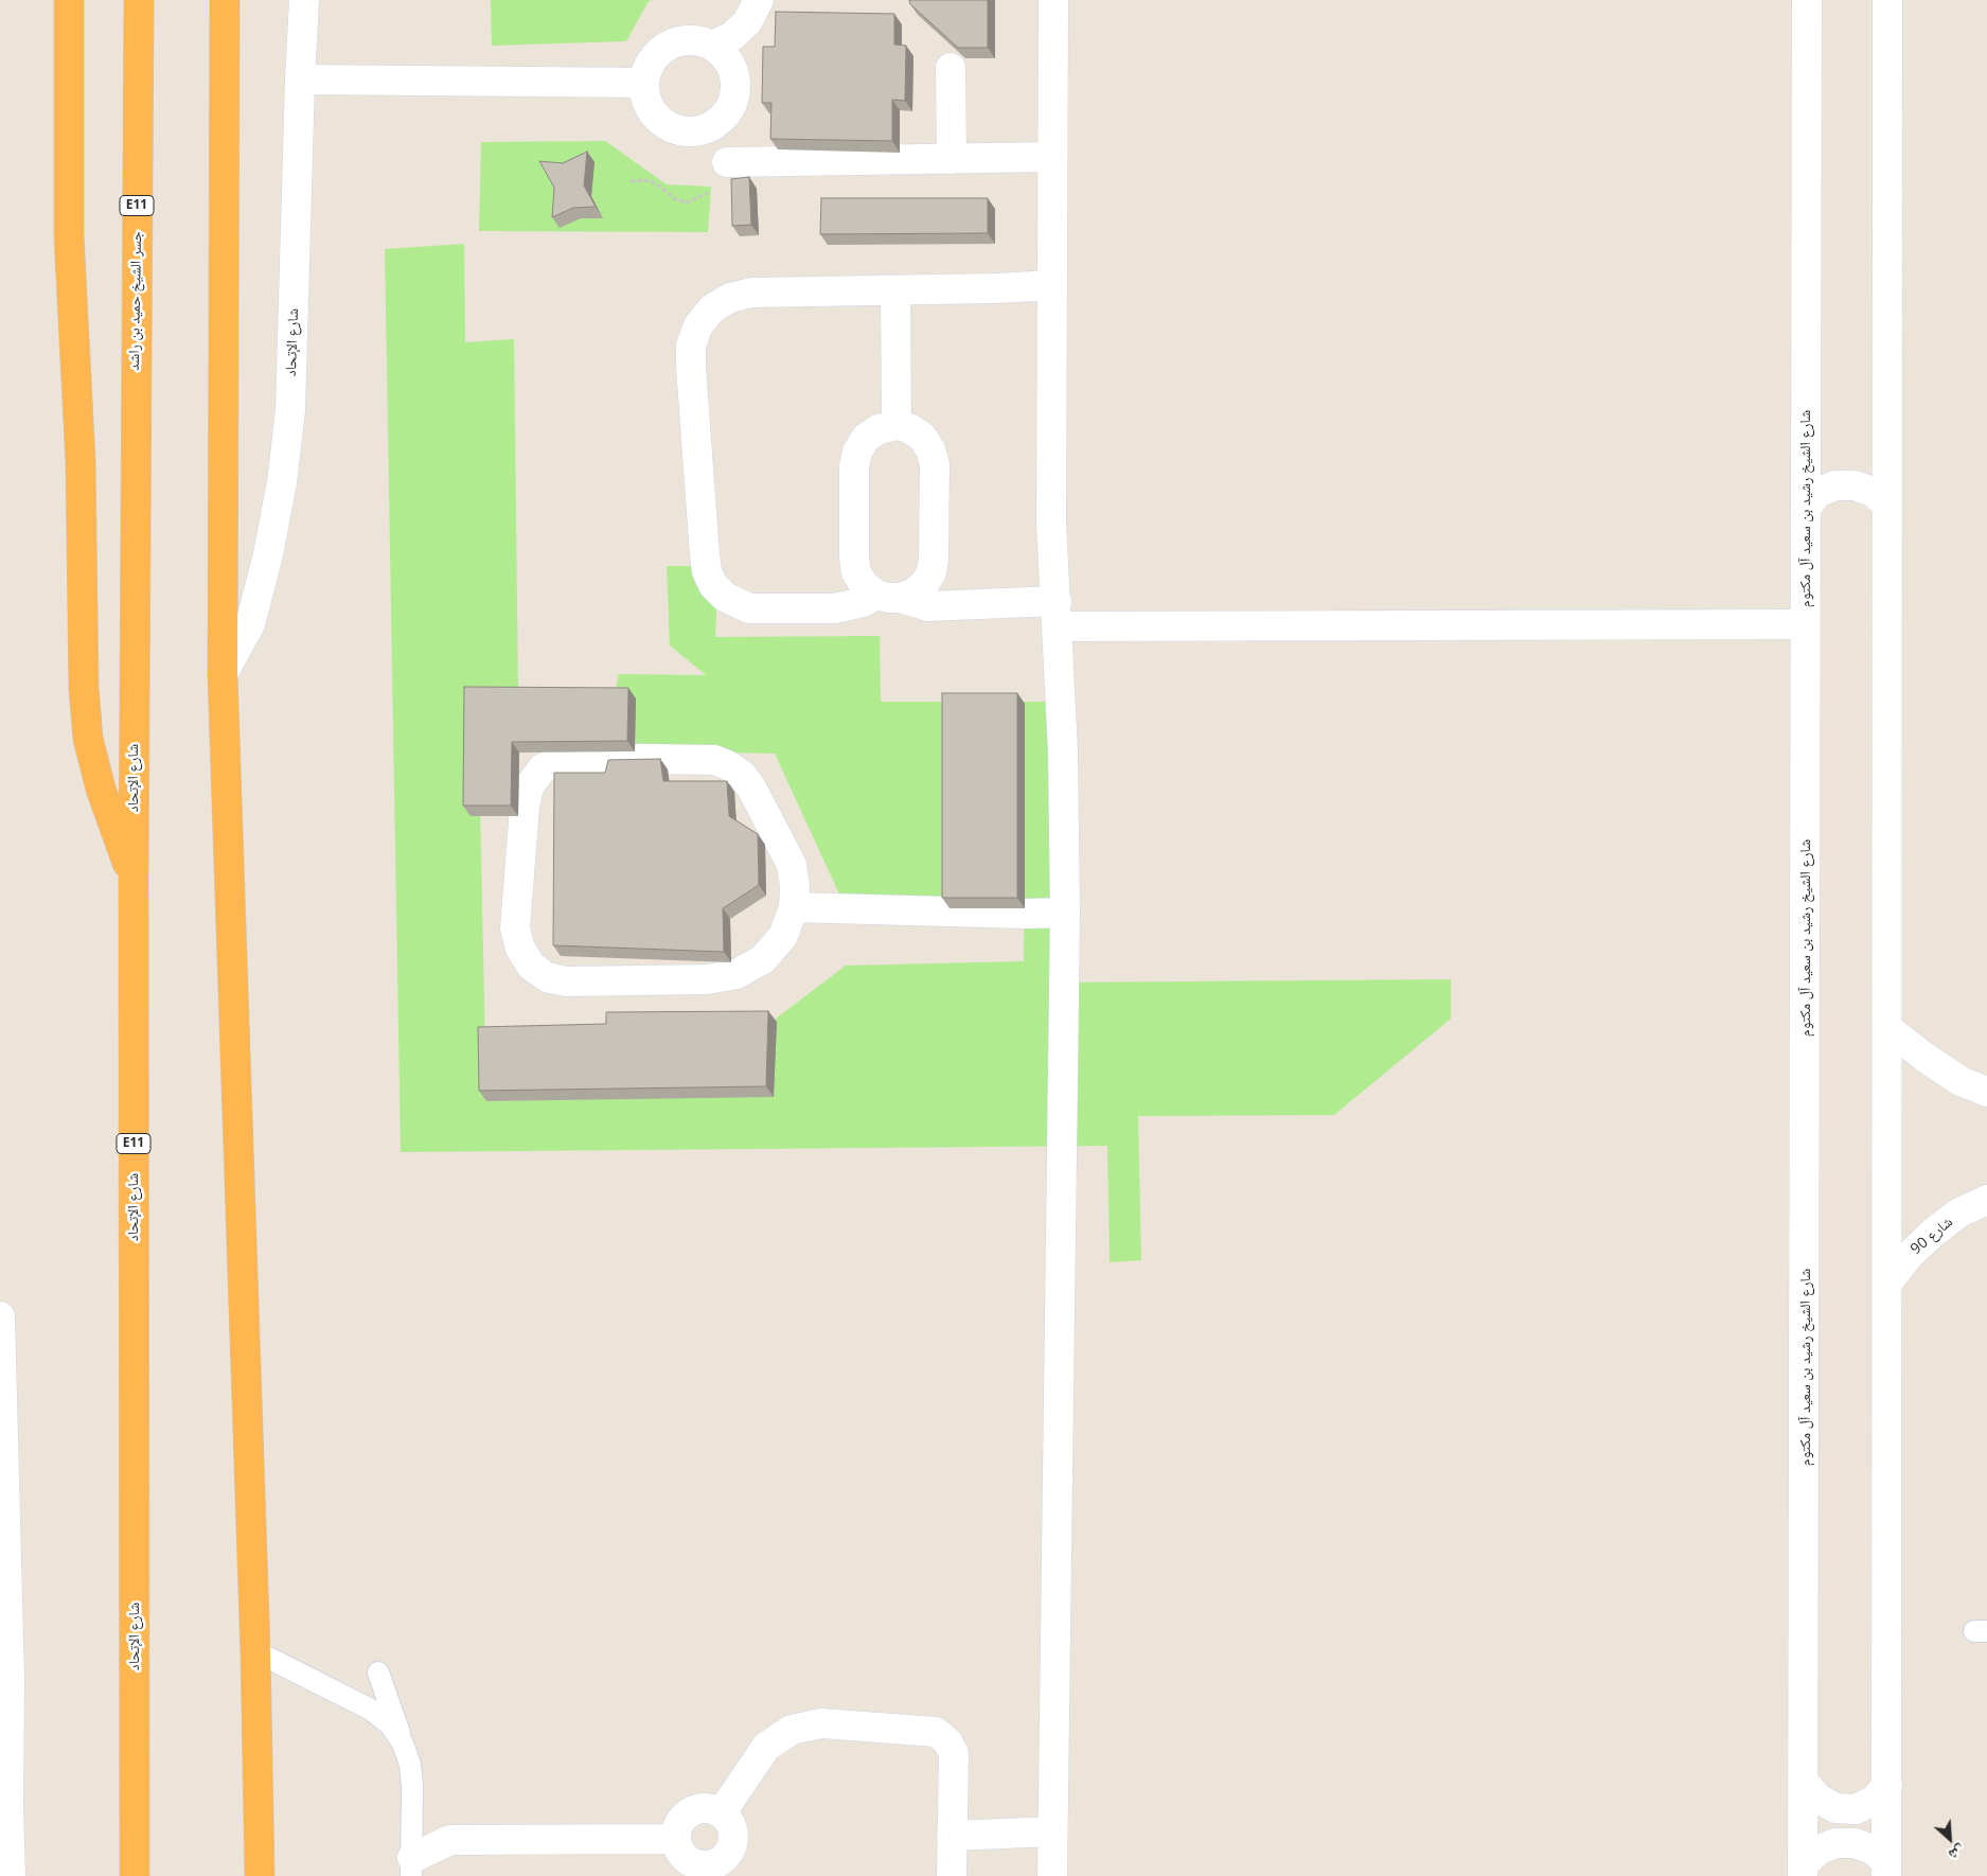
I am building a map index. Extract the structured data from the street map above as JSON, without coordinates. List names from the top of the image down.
{
  "streets": {
    "highway": ["E11", "جسر الشيخ حميد بن راشد", "شارع الإتحاد"],
    "street": ["شارع الشيخ رشيد بن سعيد آل مكتوم", "شارع 90"]
  },
  "crossings": [
    ["جسر الشيخ حميد بن راشد", "شارع الإتحاد"]
  ],
  "north": "bottom right"
}
